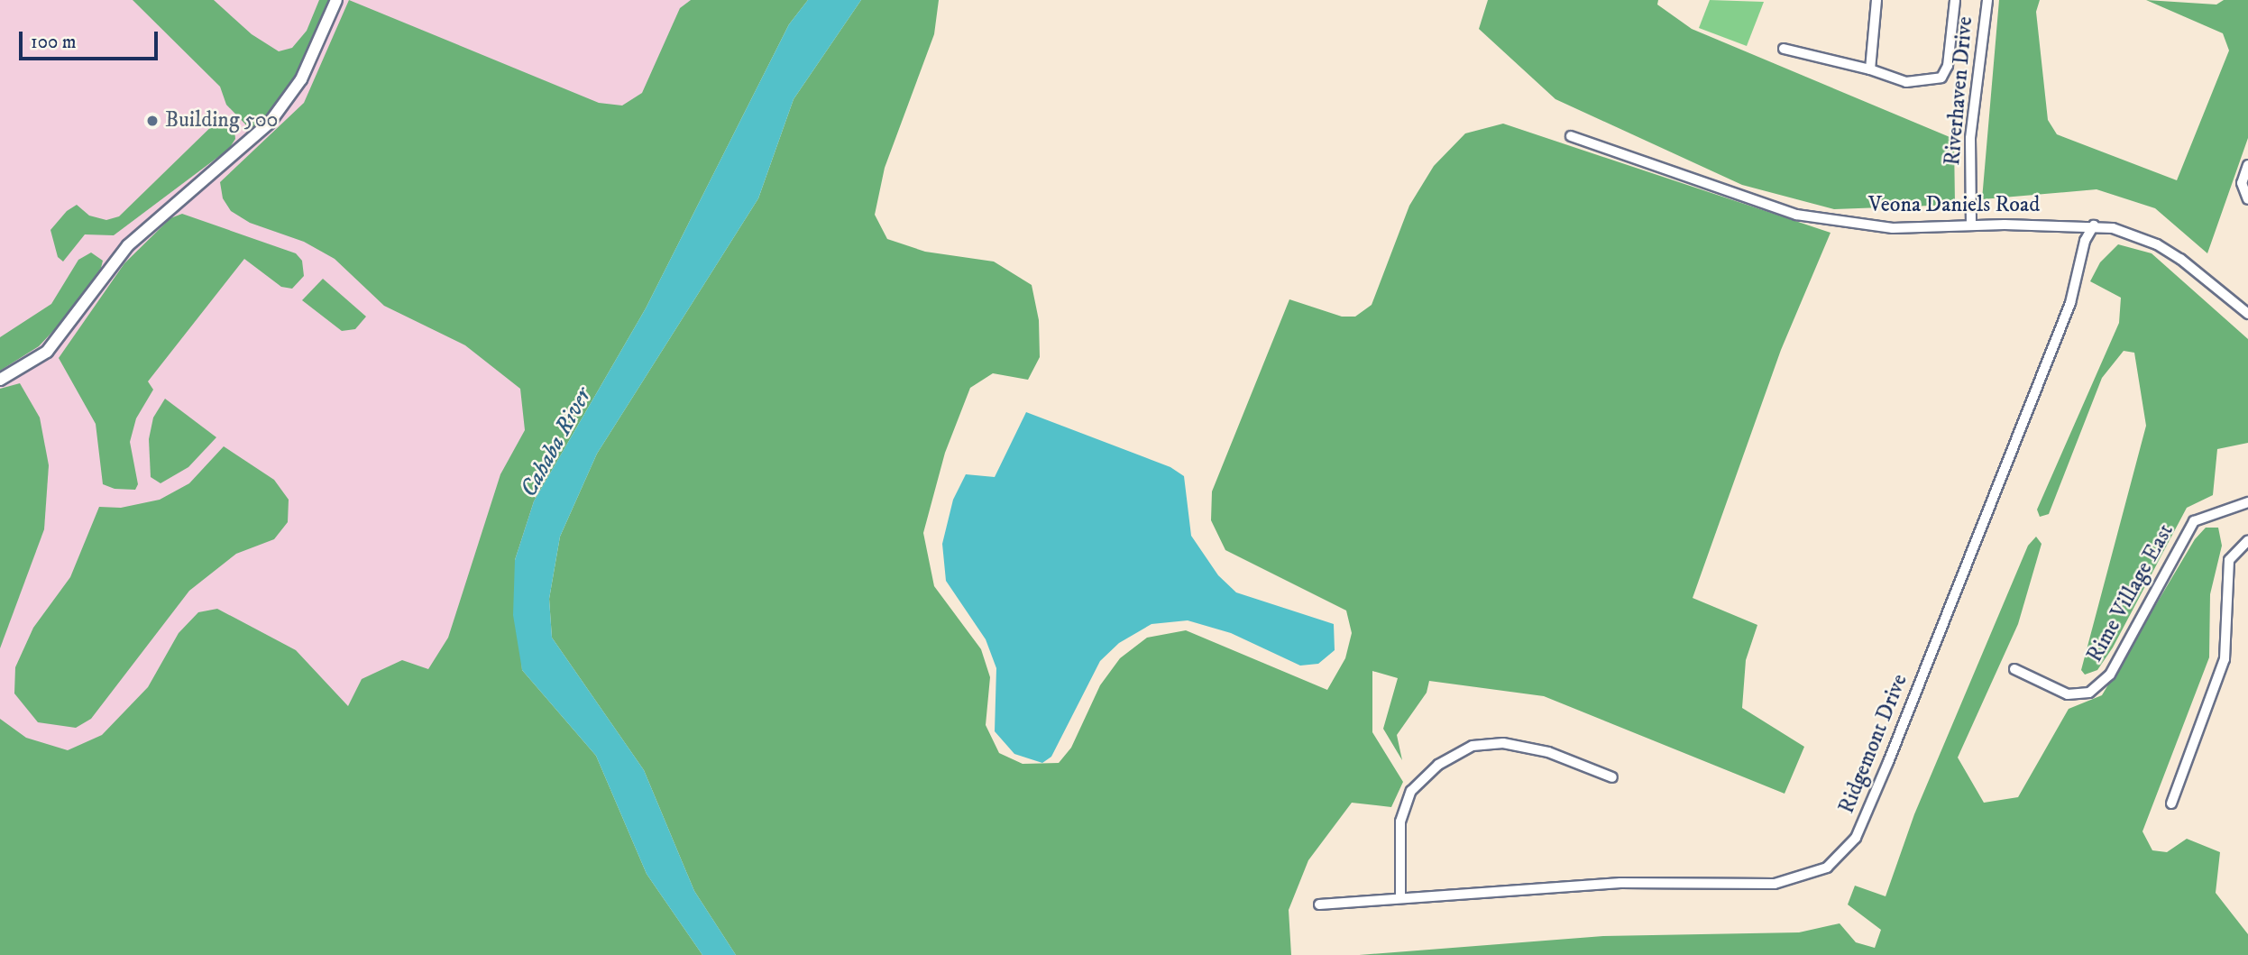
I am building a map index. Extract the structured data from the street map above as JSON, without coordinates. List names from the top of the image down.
{
  "streets": {
    "street": [
      "Riverhaven Drive",
      "Veona Daniels Road",
      "Rime Village East",
      "Ridgemont Drive"
    ]
  },
  "crossings": [
    ["Riverhaven Drive", "Veona Daniels Road"],
    ["Veona Daniels Road", "Ridgemont Drive"]
  ],
  "water": ["Cahaba River"],
  "places": ["Building 500"],
  "scale_bar": "100 m"
}
